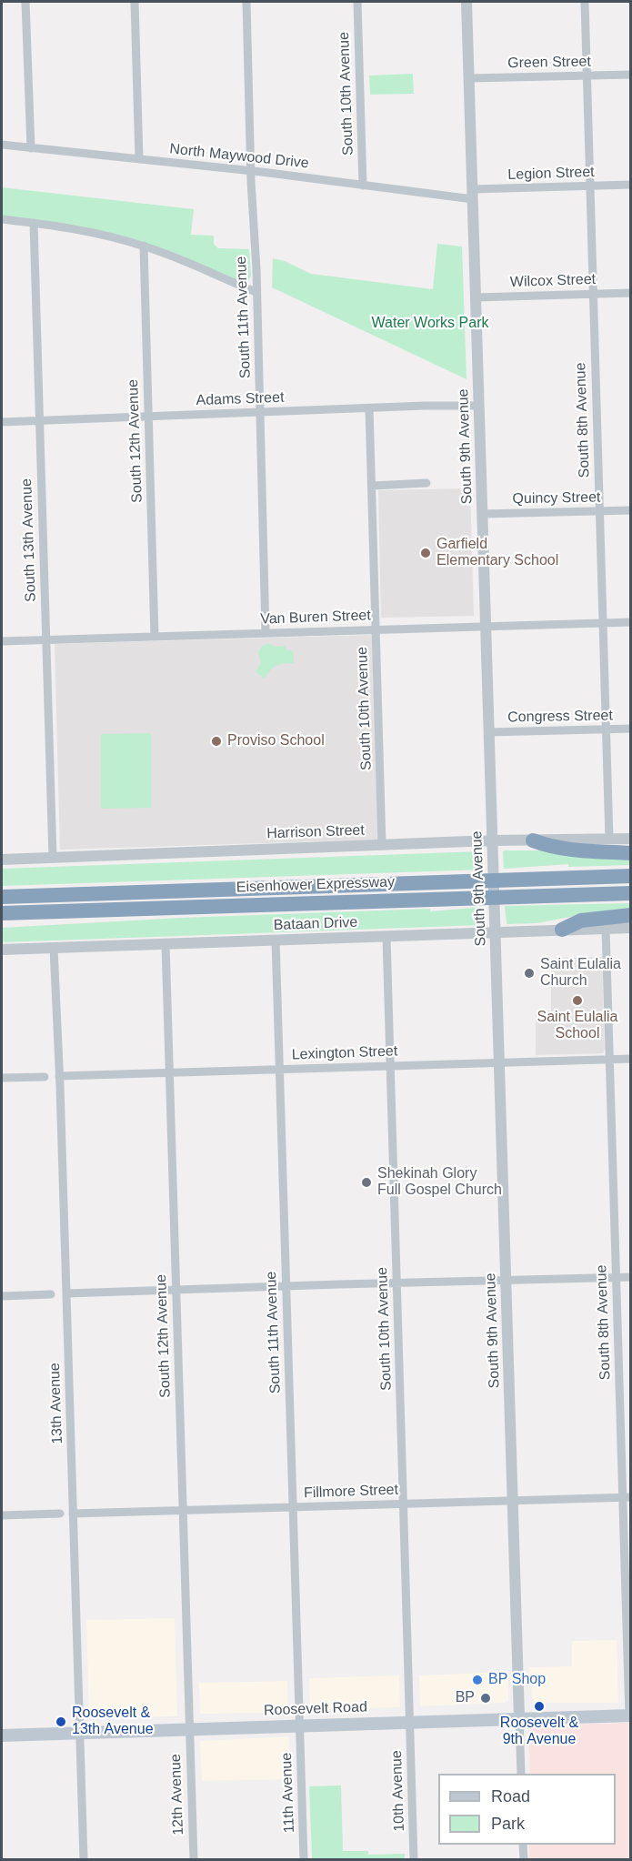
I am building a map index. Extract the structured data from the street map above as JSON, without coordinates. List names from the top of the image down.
{
  "streets": {
    "highway": ["Eisenhower Expressway"],
    "main road": ["Roosevelt Road"],
    "street": [
      "Green Street",
      "South 10th Avenue",
      "North Maywood Drive",
      "Legion Street",
      "Wilcox Street",
      "South 11th Avenue",
      "Adams Street",
      "South 8th Avenue",
      "South 12th Avenue",
      "South 9th Avenue",
      "Quincy Street",
      "South 13th Avenue",
      "Van Buren Street",
      "Congress Street",
      "Harrison Street",
      "Bataan Drive",
      "Lexington Street",
      "13th Avenue",
      "Fillmore Street",
      "10th Avenue",
      "11th Avenue",
      "12th Avenue"
    ]
  },
  "crossings": [
    ["Green Street", "South 8th Avenue"],
    ["Green Street", "South 9th Avenue"],
    ["South 10th Avenue", "North Maywood Drive"],
    ["South 10th Avenue", "Adams Street"],
    ["South 10th Avenue", "Van Buren Street"],
    ["South 10th Avenue", "Harrison Street"],
    ["South 10th Avenue", "Bataan Drive"],
    ["South 10th Avenue", "Lexington Street"],
    ["South 10th Avenue", "Fillmore Street"],
    ["South 10th Avenue", "Roosevelt Road"],
    ["South 10th Avenue", "10th Avenue"],
    ["North Maywood Drive", "Legion Street"],
    ["North Maywood Drive", "South 11th Avenue"],
    ["North Maywood Drive", "South 9th Avenue"],
    ["Legion Street", "South 8th Avenue"],
    ["Legion Street", "South 9th Avenue"],
    ["Wilcox Street", "South 8th Avenue"],
    ["Wilcox Street", "South 9th Avenue"],
    ["South 11th Avenue", "Adams Street"],
    ["South 11th Avenue", "Van Buren Street"],
    ["South 11th Avenue", "Bataan Drive"],
    ["South 11th Avenue", "Lexington Street"],
    ["South 11th Avenue", "Fillmore Street"],
    ["South 11th Avenue", "Roosevelt Road"],
    ["South 11th Avenue", "11th Avenue"],
    ["Adams Street", "South 12th Avenue"],
    ["Adams Street", "South 9th Avenue"],
    ["Adams Street", "South 13th Avenue"],
    ["South 8th Avenue", "Quincy Street"],
    ["South 8th Avenue", "Van Buren Street"],
    ["South 8th Avenue", "Congress Street"],
    ["South 8th Avenue", "Harrison Street"],
    ["South 8th Avenue", "Bataan Drive"],
    ["South 8th Avenue", "Lexington Street"],
    ["South 8th Avenue", "Fillmore Street"],
    ["South 8th Avenue", "Roosevelt Road"],
    ["South 12th Avenue", "Van Buren Street"],
    ["South 12th Avenue", "Bataan Drive"],
    ["South 12th Avenue", "Lexington Street"],
    ["South 12th Avenue", "Fillmore Street"],
    ["South 12th Avenue", "Roosevelt Road"],
    ["South 12th Avenue", "12th Avenue"],
    ["South 9th Avenue", "Quincy Street"],
    ["South 9th Avenue", "Van Buren Street"],
    ["South 9th Avenue", "Congress Street"],
    ["South 9th Avenue", "Harrison Street"],
    ["South 9th Avenue", "Bataan Drive"],
    ["South 9th Avenue", "Lexington Street"],
    ["South 9th Avenue", "Fillmore Street"],
    ["South 9th Avenue", "Roosevelt Road"],
    ["South 13th Avenue", "Van Buren Street"],
    ["South 13th Avenue", "Harrison Street"],
    ["Bataan Drive", "13th Avenue"],
    ["Lexington Street", "13th Avenue"],
    ["13th Avenue", "Fillmore Street"],
    ["13th Avenue", "Roosevelt Road"],
    ["Roosevelt Road", "10th Avenue"],
    ["Roosevelt Road", "11th Avenue"],
    ["Roosevelt Road", "12th Avenue"]
  ],
  "parks": ["Water Works Park"],
  "places": [
    "Garfield Elementary School",
    "Proviso School",
    "Saint Eulalia Church",
    "Saint Eulalia School",
    "Shekinah Glory Full Gospel Church",
    "BP Shop",
    "BP",
    "Roosevelt & 9th Avenue",
    "Roosevelt & 13th Avenue"
  ],
  "legend": ["Road", "Park"]
}
